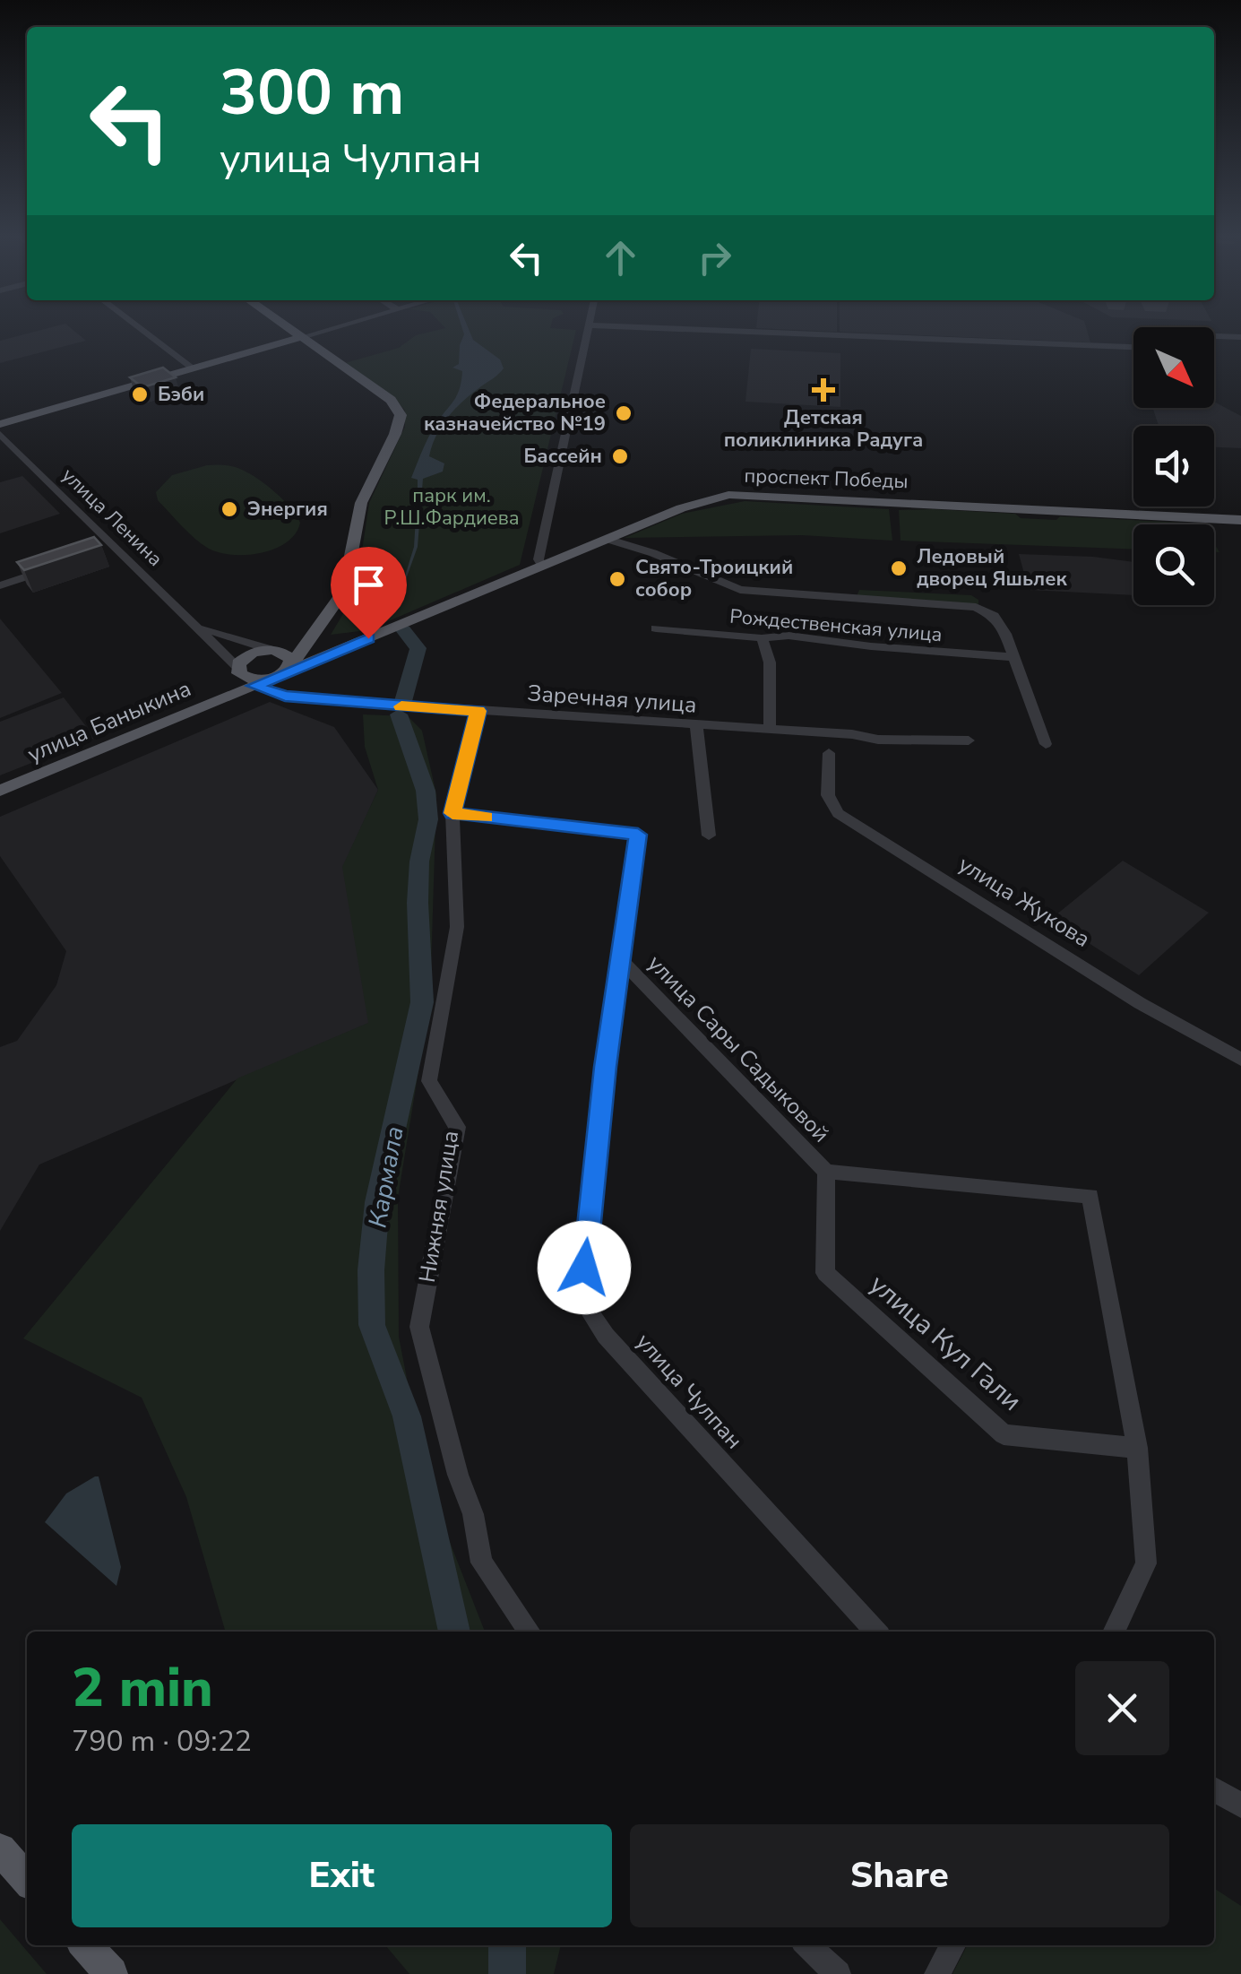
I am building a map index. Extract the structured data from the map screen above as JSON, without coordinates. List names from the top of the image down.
{
  "streets": {
    "main road": ["проспект Победы", "улица Баныкина"],
    "street": [
      "улица Ленина",
      "Рождественская улица",
      "Заречная улица",
      "улица Жукова",
      "улица Сары Садыковой",
      "Нижняя улица",
      "улица Кул Гали",
      "улица Чулпан"
    ]
  },
  "crossings": [
    ["проспект Победы", "улица Ленина"],
    ["проспект Победы", "Заречная улица"],
    ["проспект Победы", "улица Баныкина"],
    ["улица Ленина", "Заречная улица"],
    ["улица Ленина", "улица Баныкина"],
    ["Заречная улица", "улица Баныкина"],
    ["Заречная улица", "Нижняя улица"],
    ["улица Сары Садыковой", "улица Кул Гали"],
    ["улица Сары Садыковой", "улица Чулпан"],
    ["Нижняя улица", "улица Чулпан"]
  ],
  "water": ["Кармала"],
  "parks": ["парк им. Р.Ш.Фардиева"],
  "places": {
    "health": ["Детская поликлиника Радуга"],
    "other": [
      "Бэби",
      "Федеральное казначейство №19",
      "Бассейн",
      "Энергия",
      "Ледовый дворец Яшьлек",
      "Свято-Троицкий собор"
    ]
  },
  "north": "bottom right",
  "page": {
    "turn": ["300 m", "улица Чулпан"],
    "heading": ["2 min", "790 m · 09:22"],
    "buttons": ["Exit", "Share"]
  }
}
